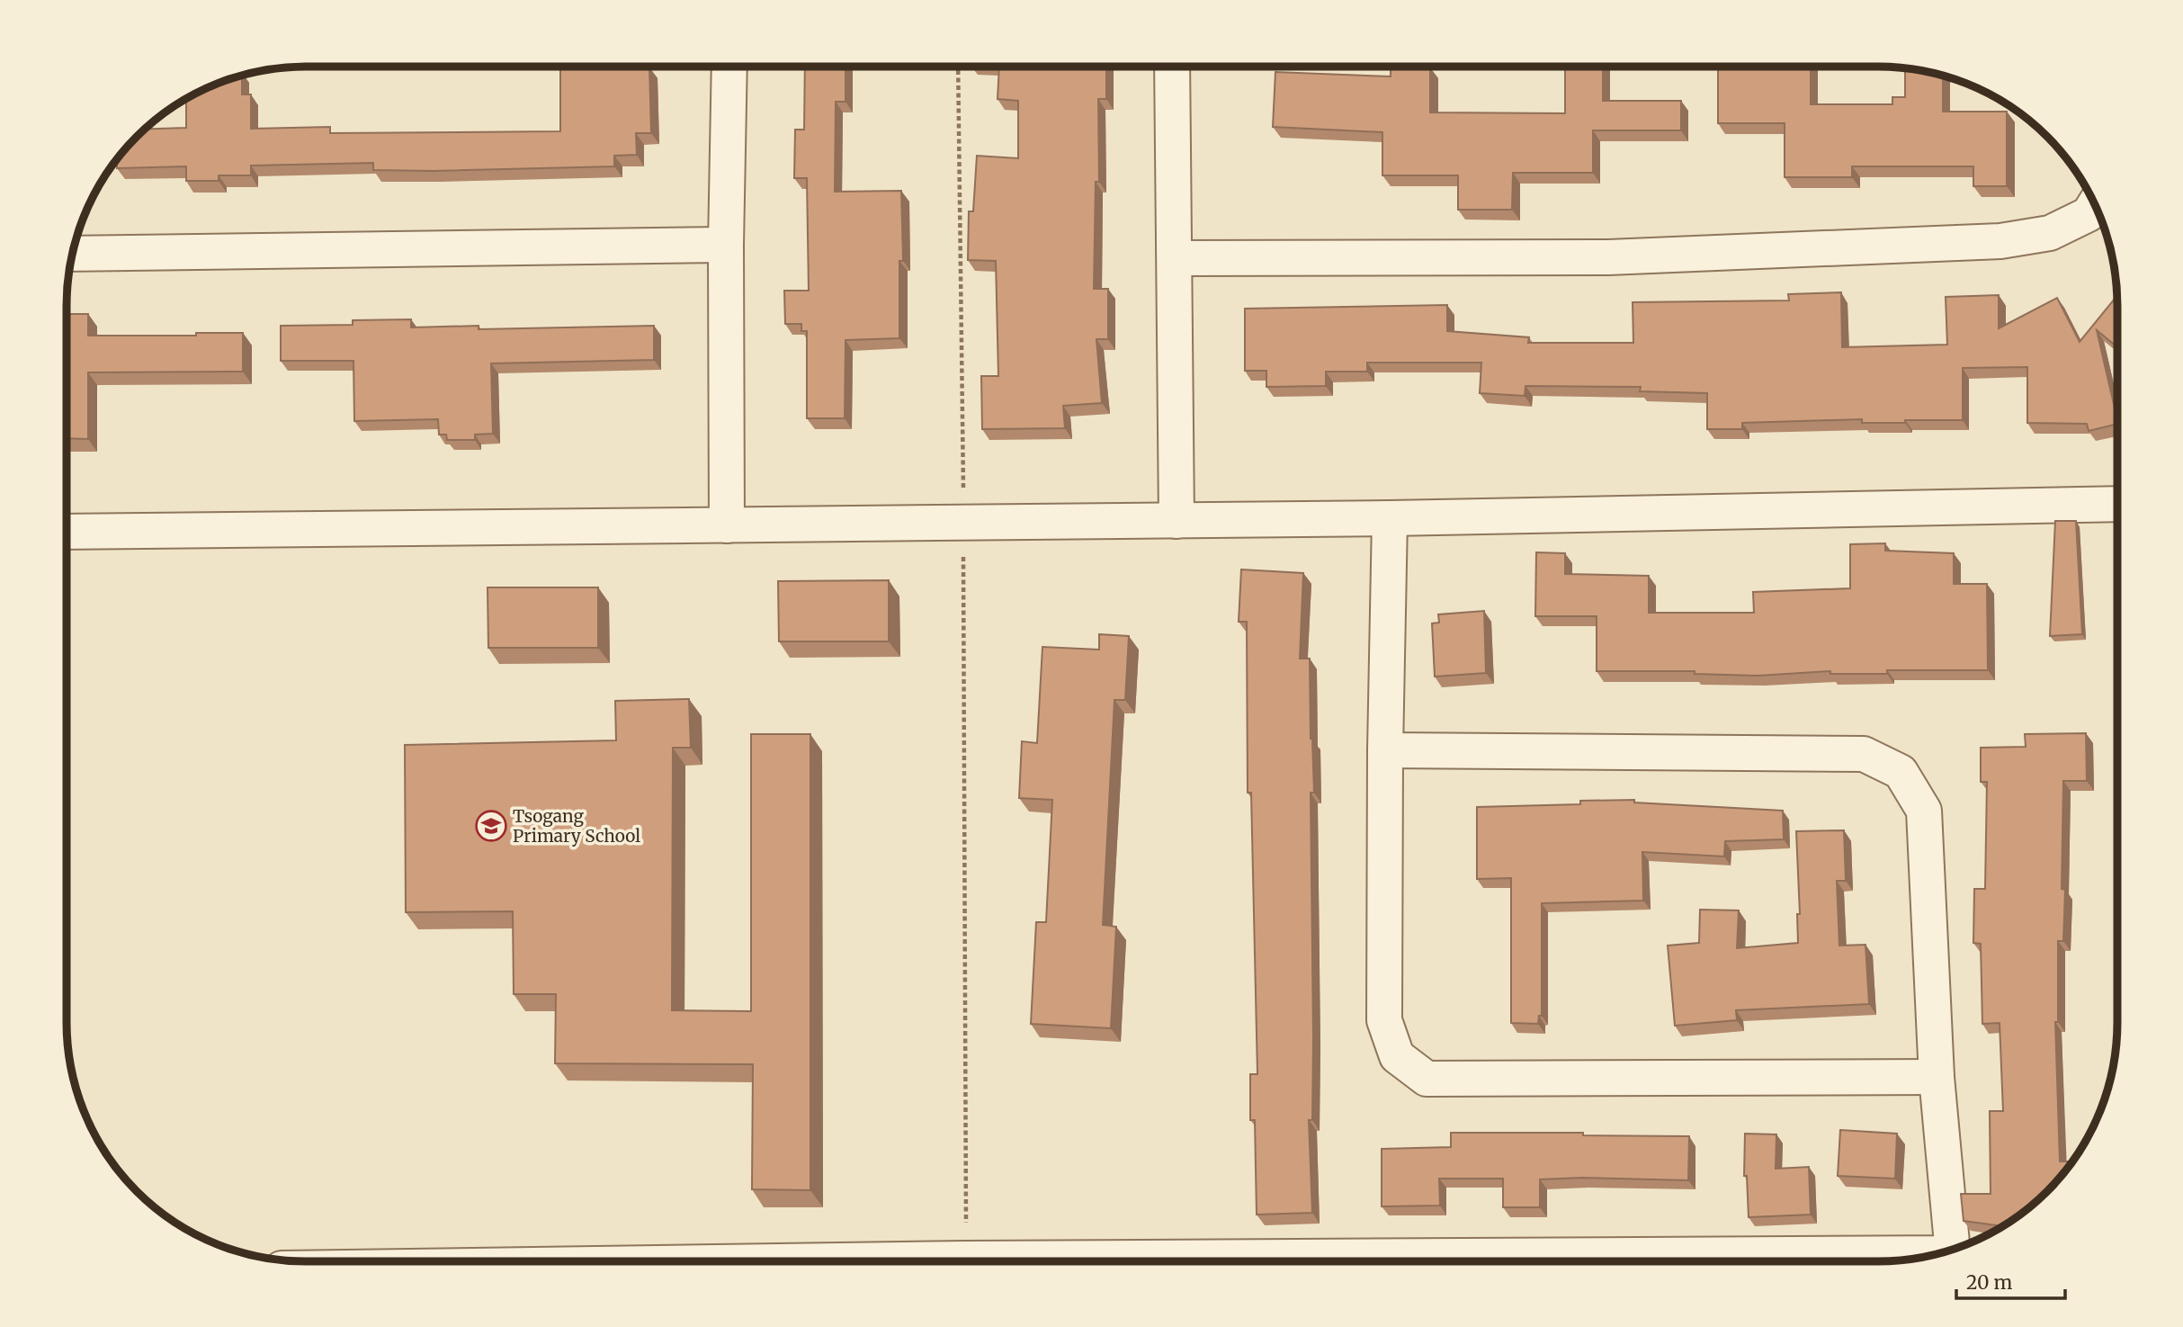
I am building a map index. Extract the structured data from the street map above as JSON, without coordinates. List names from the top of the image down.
{
  "places": {
    "school or university": ["Tsogang Primary School"]
  },
  "scale_bar": "20 m"
}
